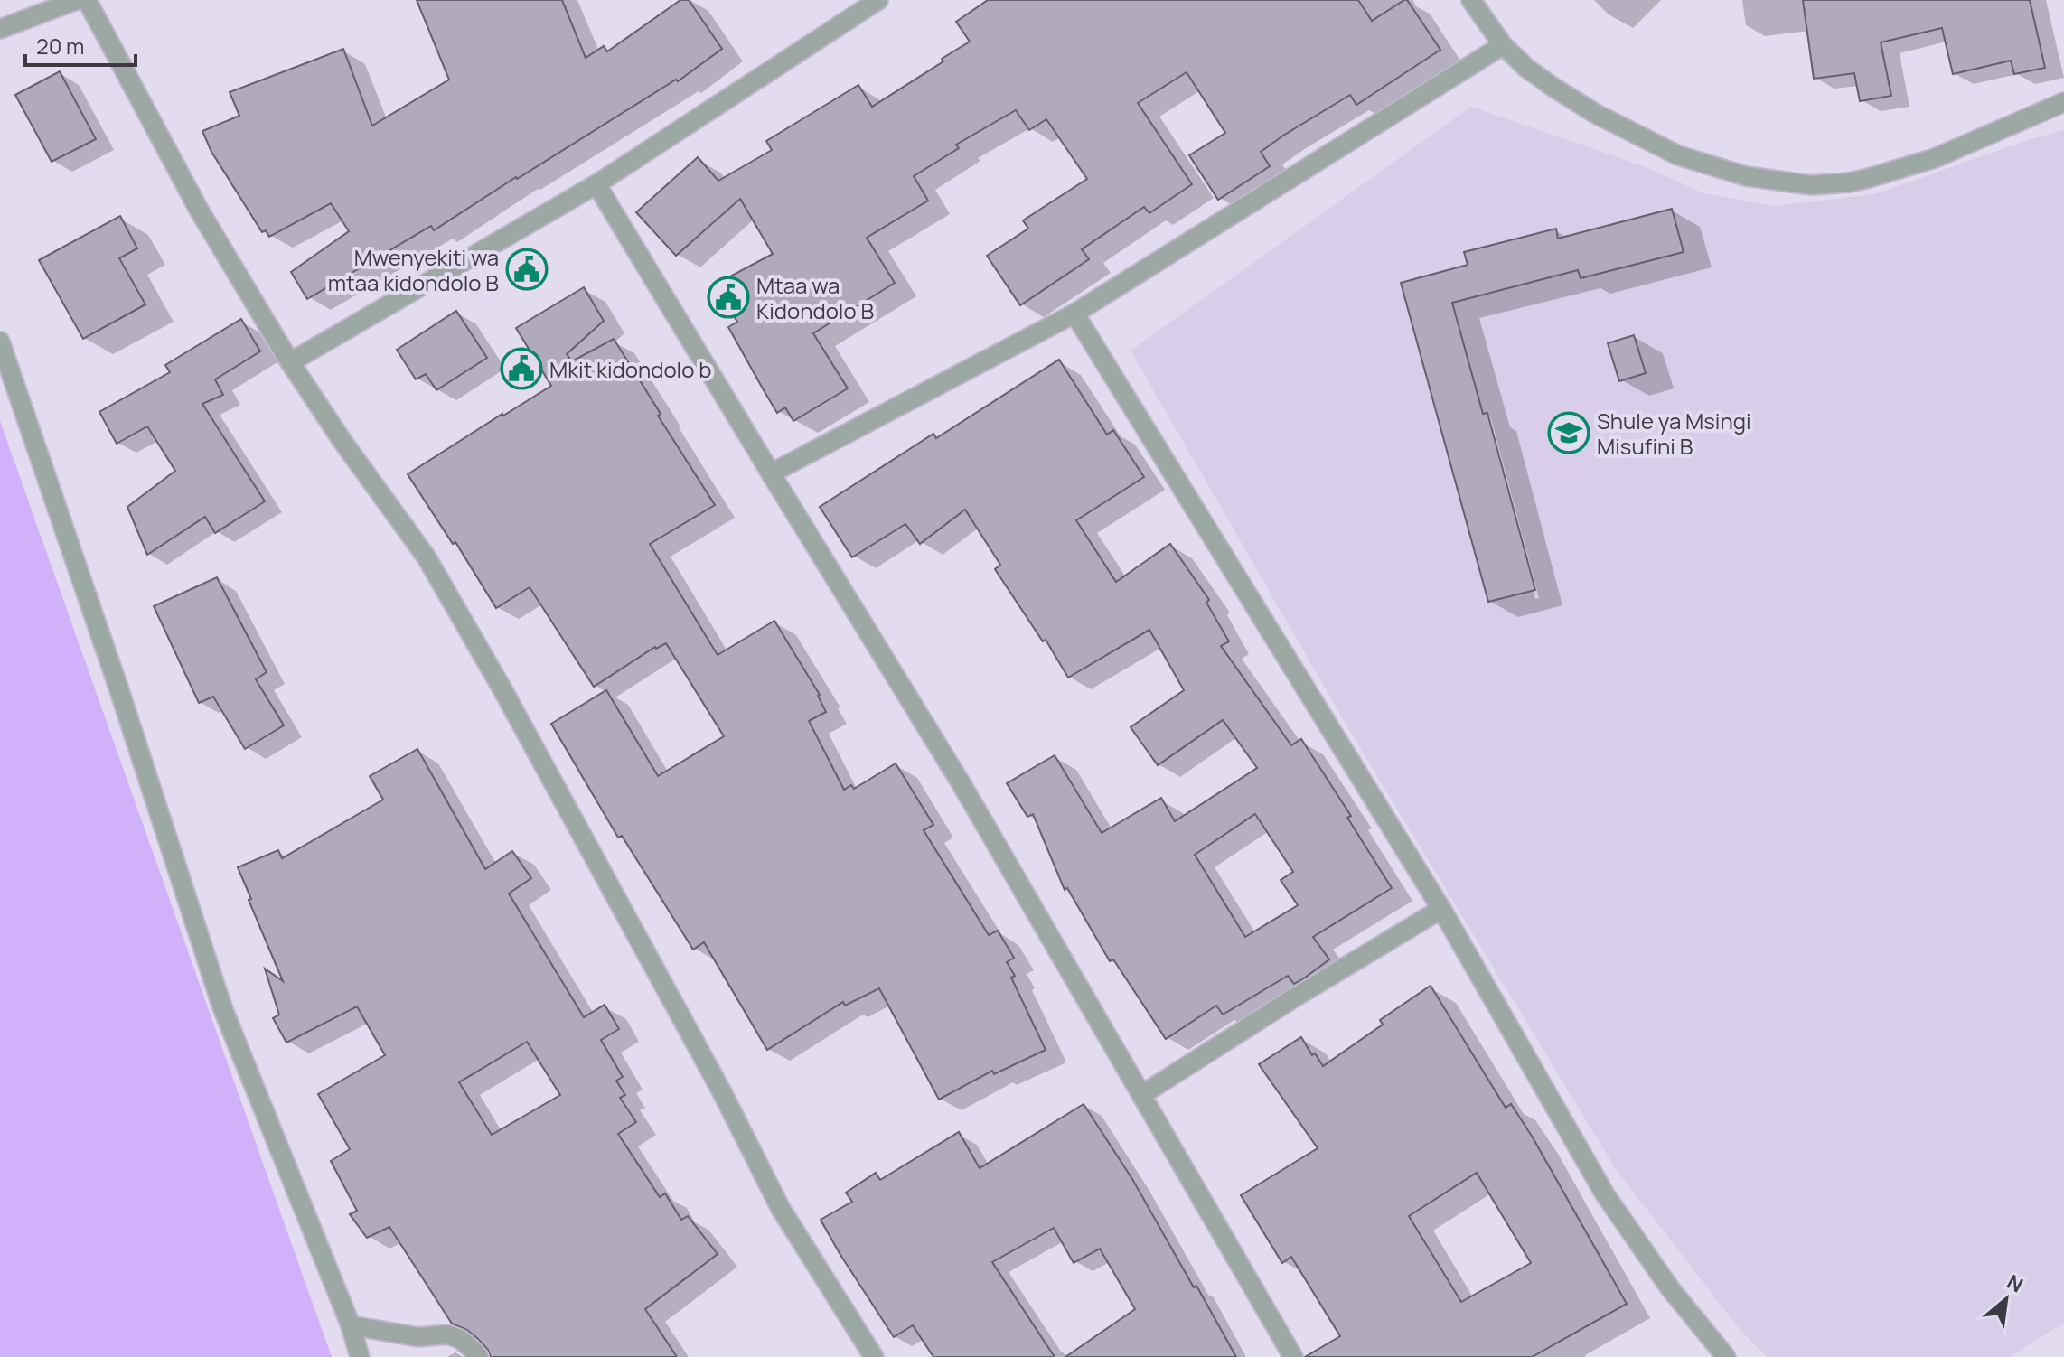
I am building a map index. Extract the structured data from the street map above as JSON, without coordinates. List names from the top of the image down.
{
  "places": {
    "public building": ["Mwenyekiti wa mtaa kidondolo B", "Mtaa wa Kidondolo B", "Mkit kidondolo b"],
    "school or university": ["Shule ya Msingi Misufini B"]
  },
  "scale_bar": "20 m",
  "north": "top right"
}
